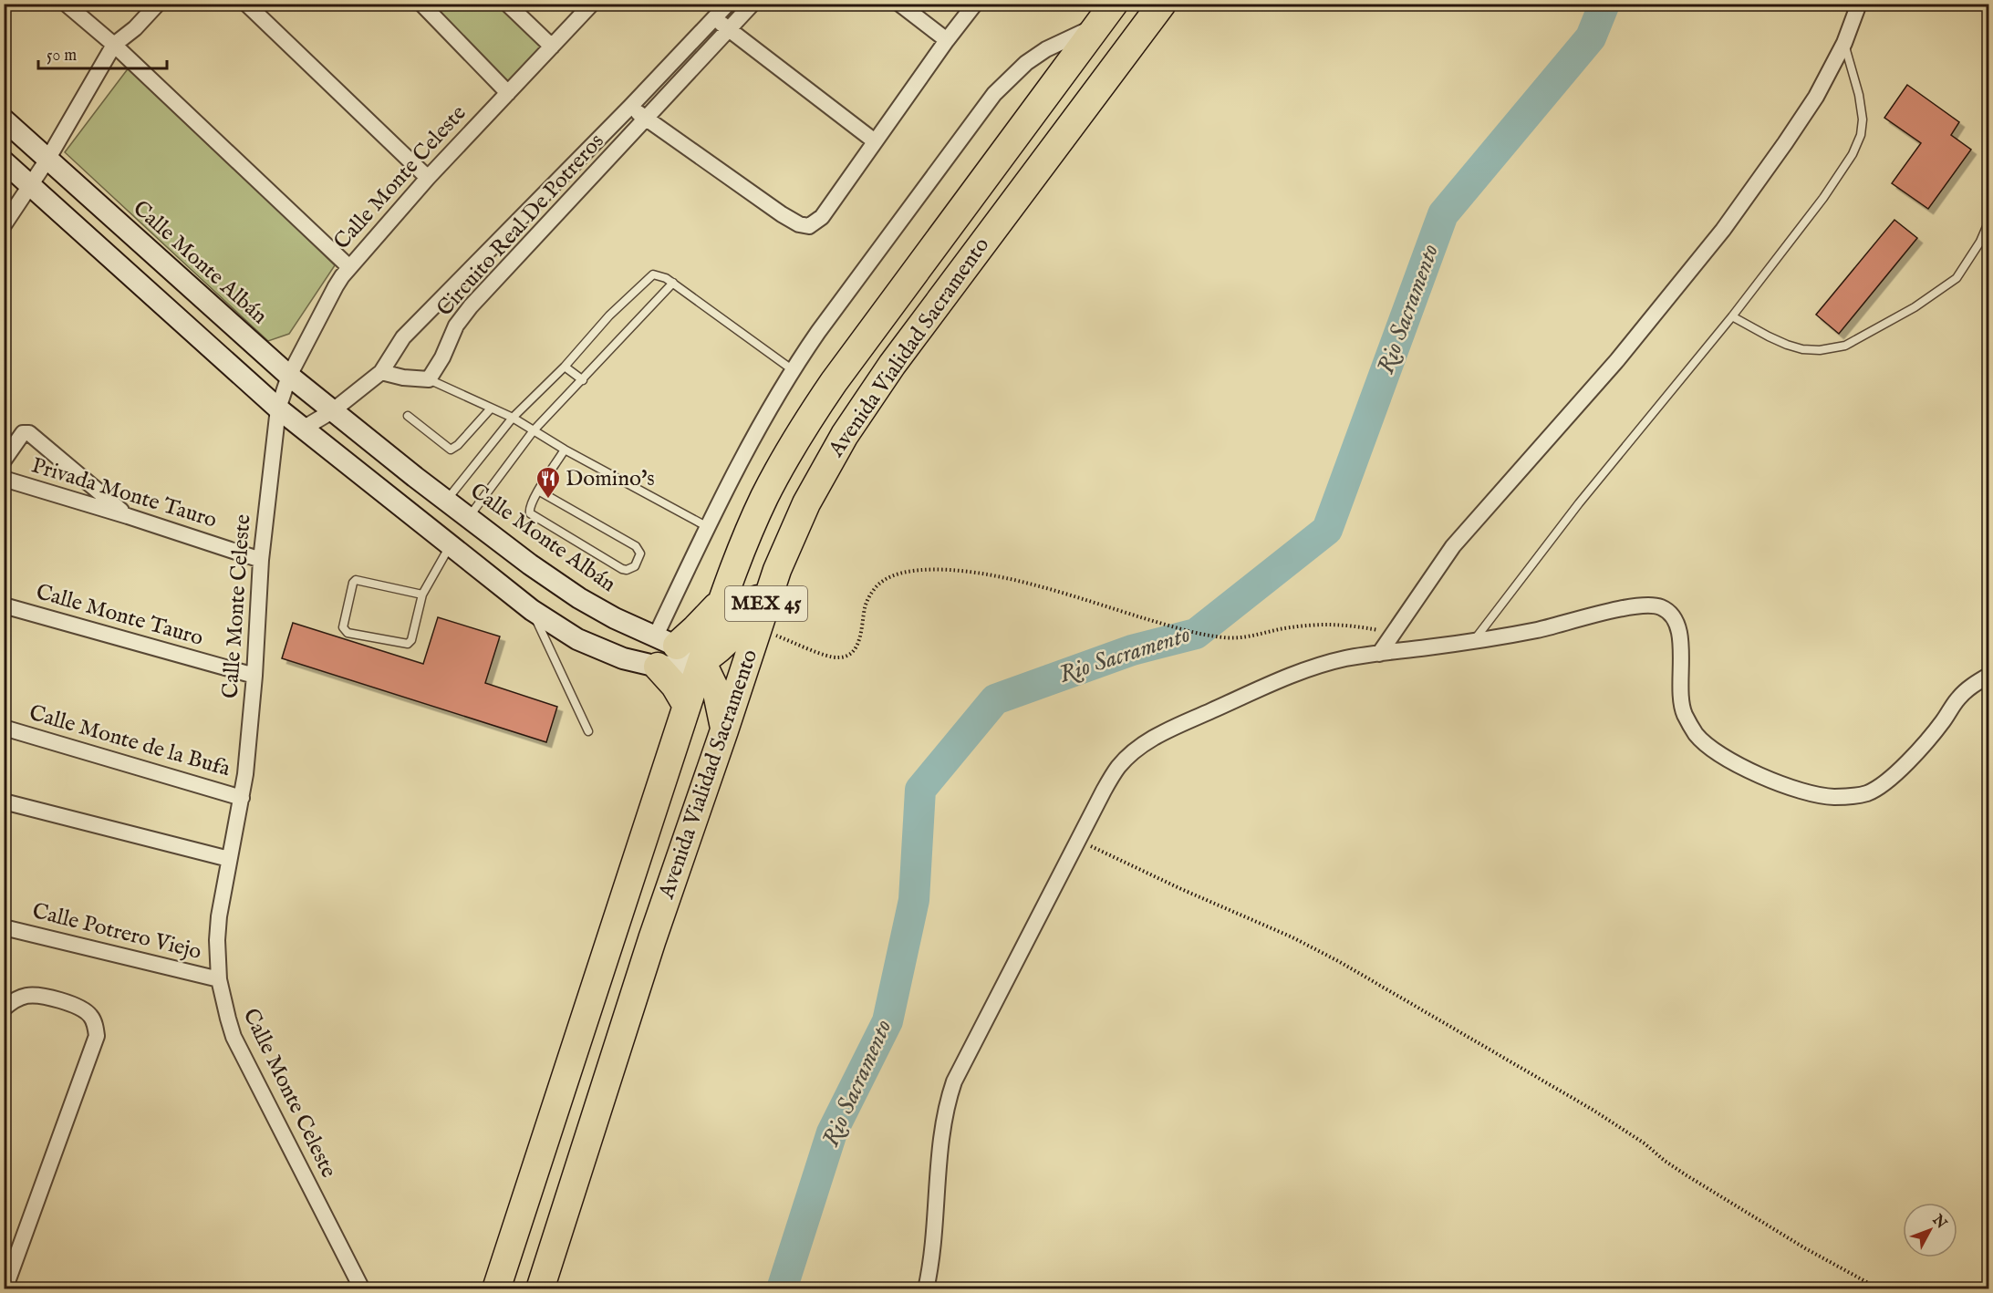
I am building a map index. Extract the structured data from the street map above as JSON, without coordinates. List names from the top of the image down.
{
  "streets": {
    "highway": ["Avenida Vialidad Sacramento", "MEX 45"],
    "main road": ["Calle Monte Albán"],
    "street": [
      "Calle Monte Celeste",
      "Circuito Real De Potreros",
      "Privada Monte Tauro",
      "Calle Monte Tauro",
      "Calle Monte de la Bufa",
      "Calle Potrero Viejo"
    ]
  },
  "crossings": [
    ["Calle Monte Celeste", "Calle Monte Albán"],
    ["Calle Monte Celeste", "Privada Monte Tauro"],
    ["Calle Monte Celeste", "Calle Monte Tauro"],
    ["Calle Monte Celeste", "Calle Monte de la Bufa"],
    ["Calle Monte Celeste", "Calle Potrero Viejo"],
    ["Circuito Real De Potreros", "Calle Monte Albán"],
    ["Calle Monte Albán", "Avenida Vialidad Sacramento"]
  ],
  "water": ["Rio Sacramento"],
  "places": {
    "restaurant": ["Domino's"]
  },
  "scale_bar": "50 m",
  "north": "top right"
}
